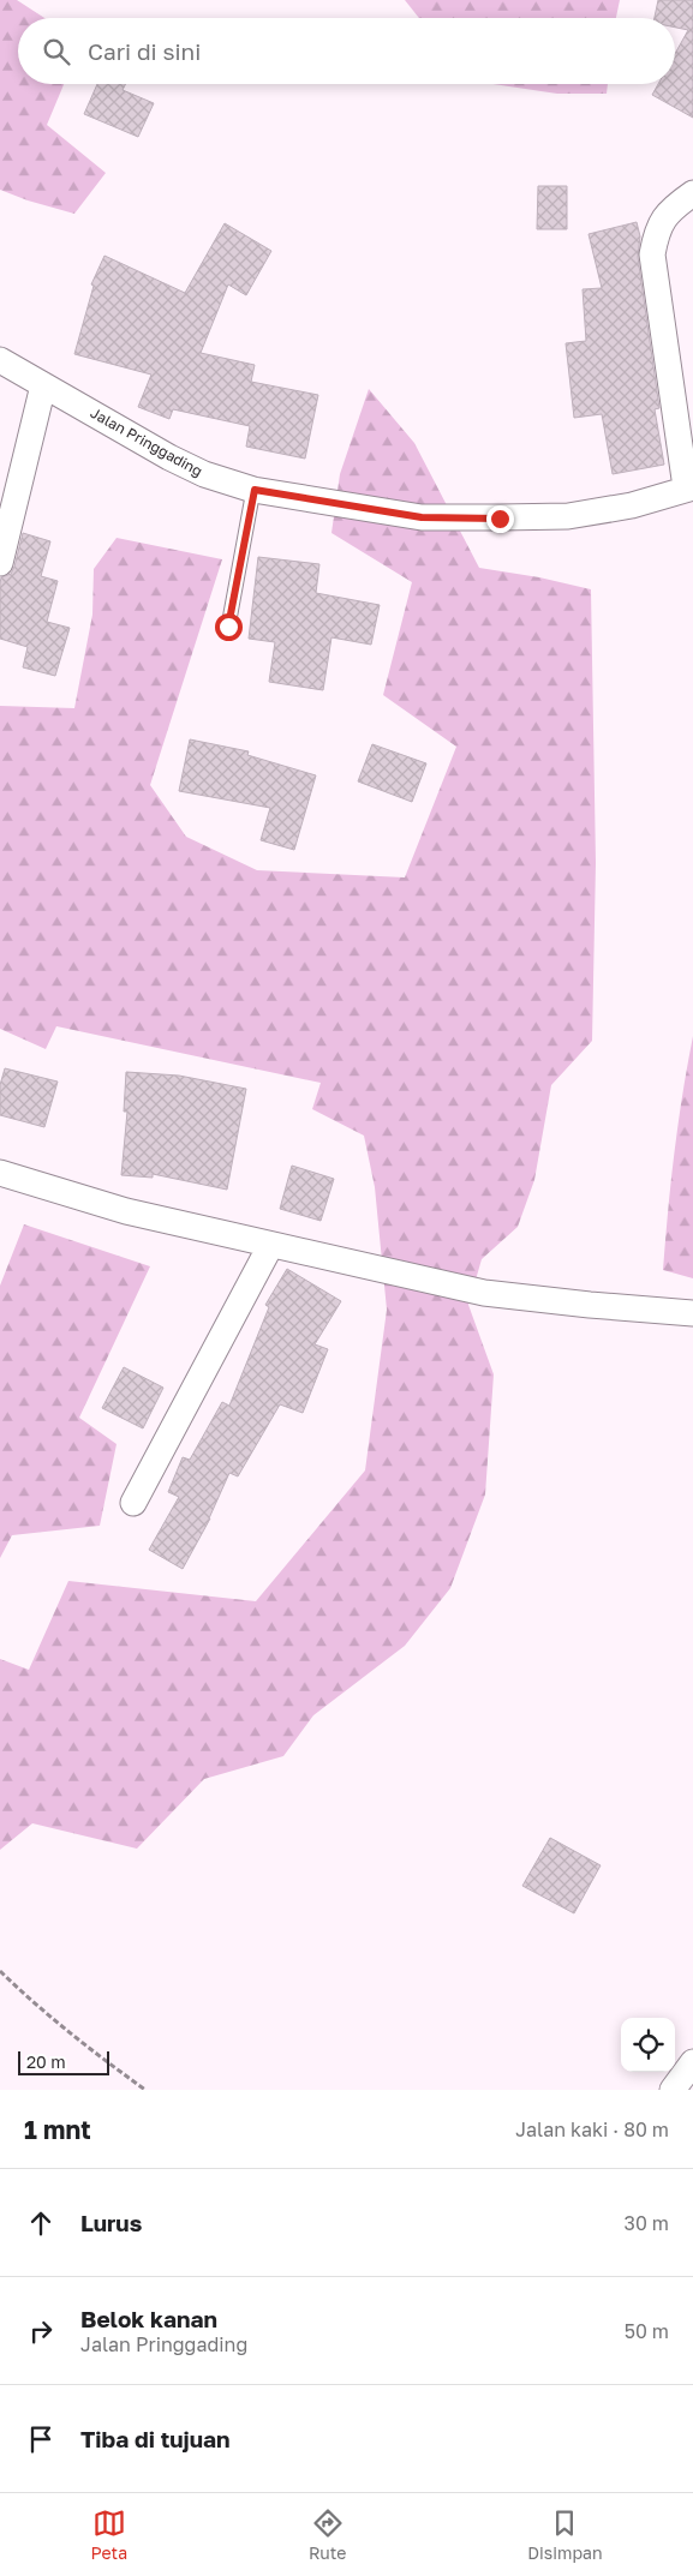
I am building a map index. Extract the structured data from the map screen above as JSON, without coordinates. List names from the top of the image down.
{
  "streets": {
    "street": ["Jalan Pringgading"]
  },
  "scale_bar": "20 m",
  "page": {
    "search": "Cari di sini",
    "scale": "20 m",
    "heading": ["1 mnt", "Jalan kaki · 80 m"],
    "list": [
      ["Lurus", "30 m"],
      ["Belok kanan", "Jalan Pringgading", "50 m"],
      "Tiba di tujuan"
    ],
    "nav": ["Peta", "Rute", "Disimpan"]
  }
}
